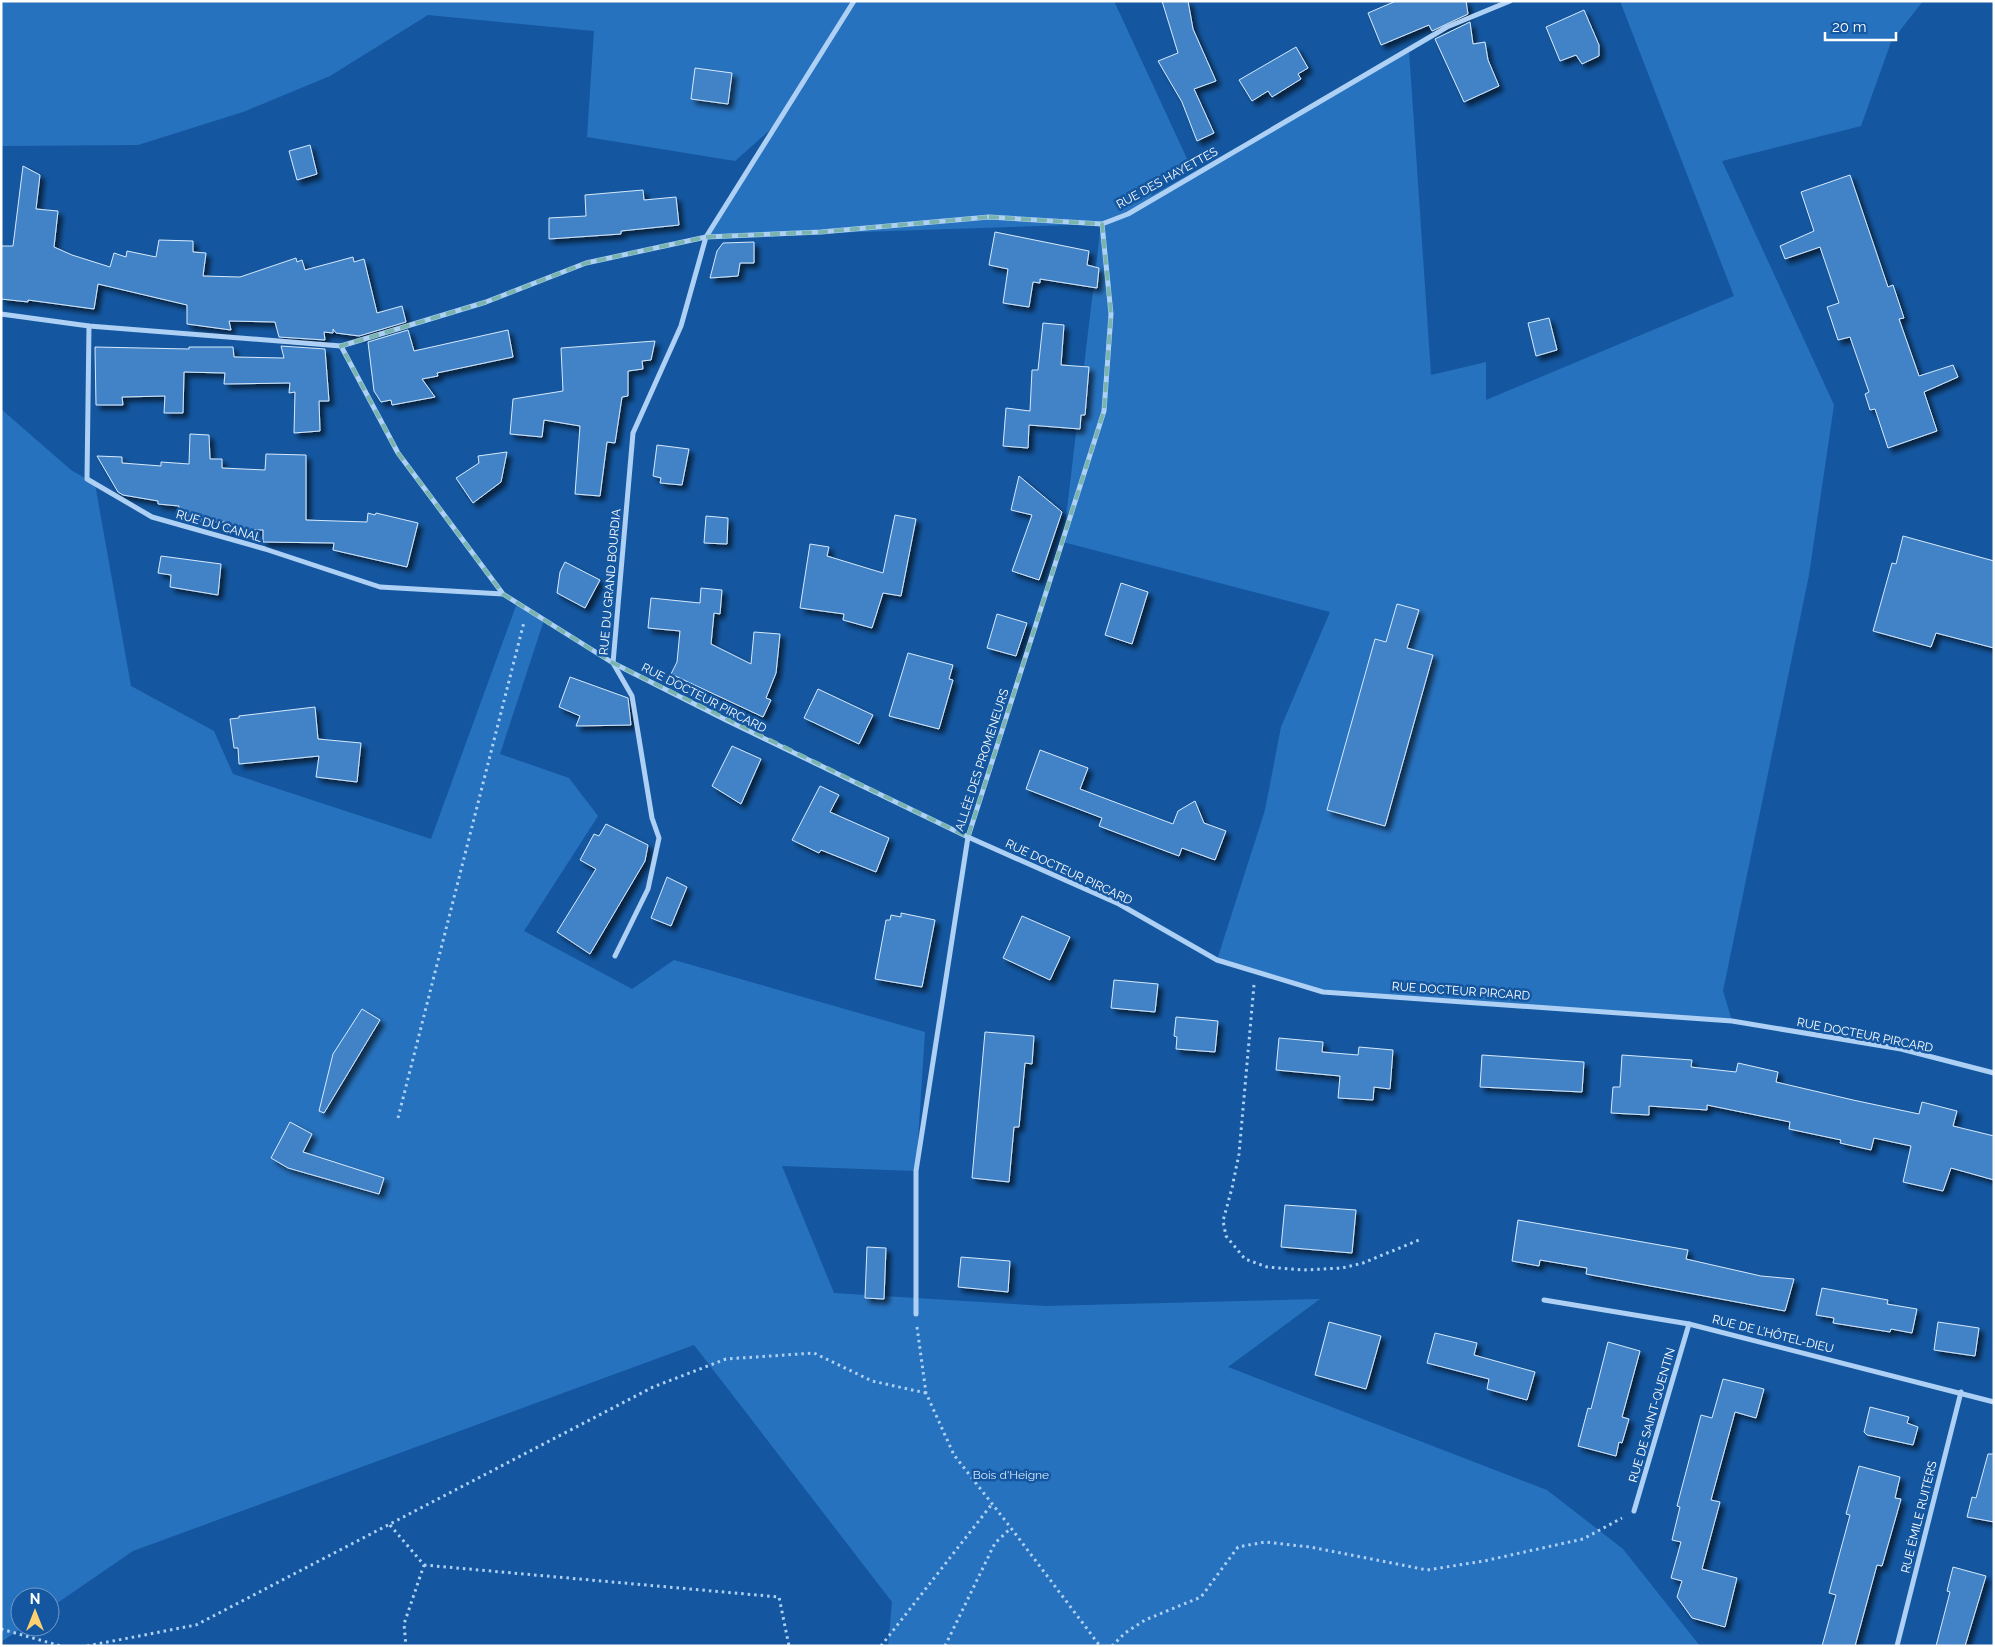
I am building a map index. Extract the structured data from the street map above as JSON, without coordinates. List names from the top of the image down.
{
  "streets": {
    "street": [
      "RUE DES HAYETTES",
      "RUE DU CANAL",
      "RUE DU GRAND BOURDIA",
      "RUE DOCTEUR PIRCARD",
      "ALLÉE DES PROMENEURS",
      "RUE DE L’HÔTEL-DIEU",
      "RUE DE SAINT-QUENTIN",
      "RUE ÉMILE RUITERS"
    ]
  },
  "crossings": [
    ["RUE DES HAYETTES", "RUE DU GRAND BOURDIA"],
    ["RUE DES HAYETTES", "RUE DOCTEUR PIRCARD"],
    ["RUE DES HAYETTES", "ALLÉE DES PROMENEURS"],
    ["RUE DU CANAL", "RUE DOCTEUR PIRCARD"],
    ["RUE DU GRAND BOURDIA", "RUE DOCTEUR PIRCARD"],
    ["RUE DOCTEUR PIRCARD", "ALLÉE DES PROMENEURS"],
    ["RUE DE L’HÔTEL-DIEU", "RUE DE SAINT-QUENTIN"],
    ["RUE DE L’HÔTEL-DIEU", "RUE ÉMILE RUITERS"]
  ],
  "parks": ["Bois d'Heigne"],
  "scale_bar": "20 m",
  "north": "top"
}
